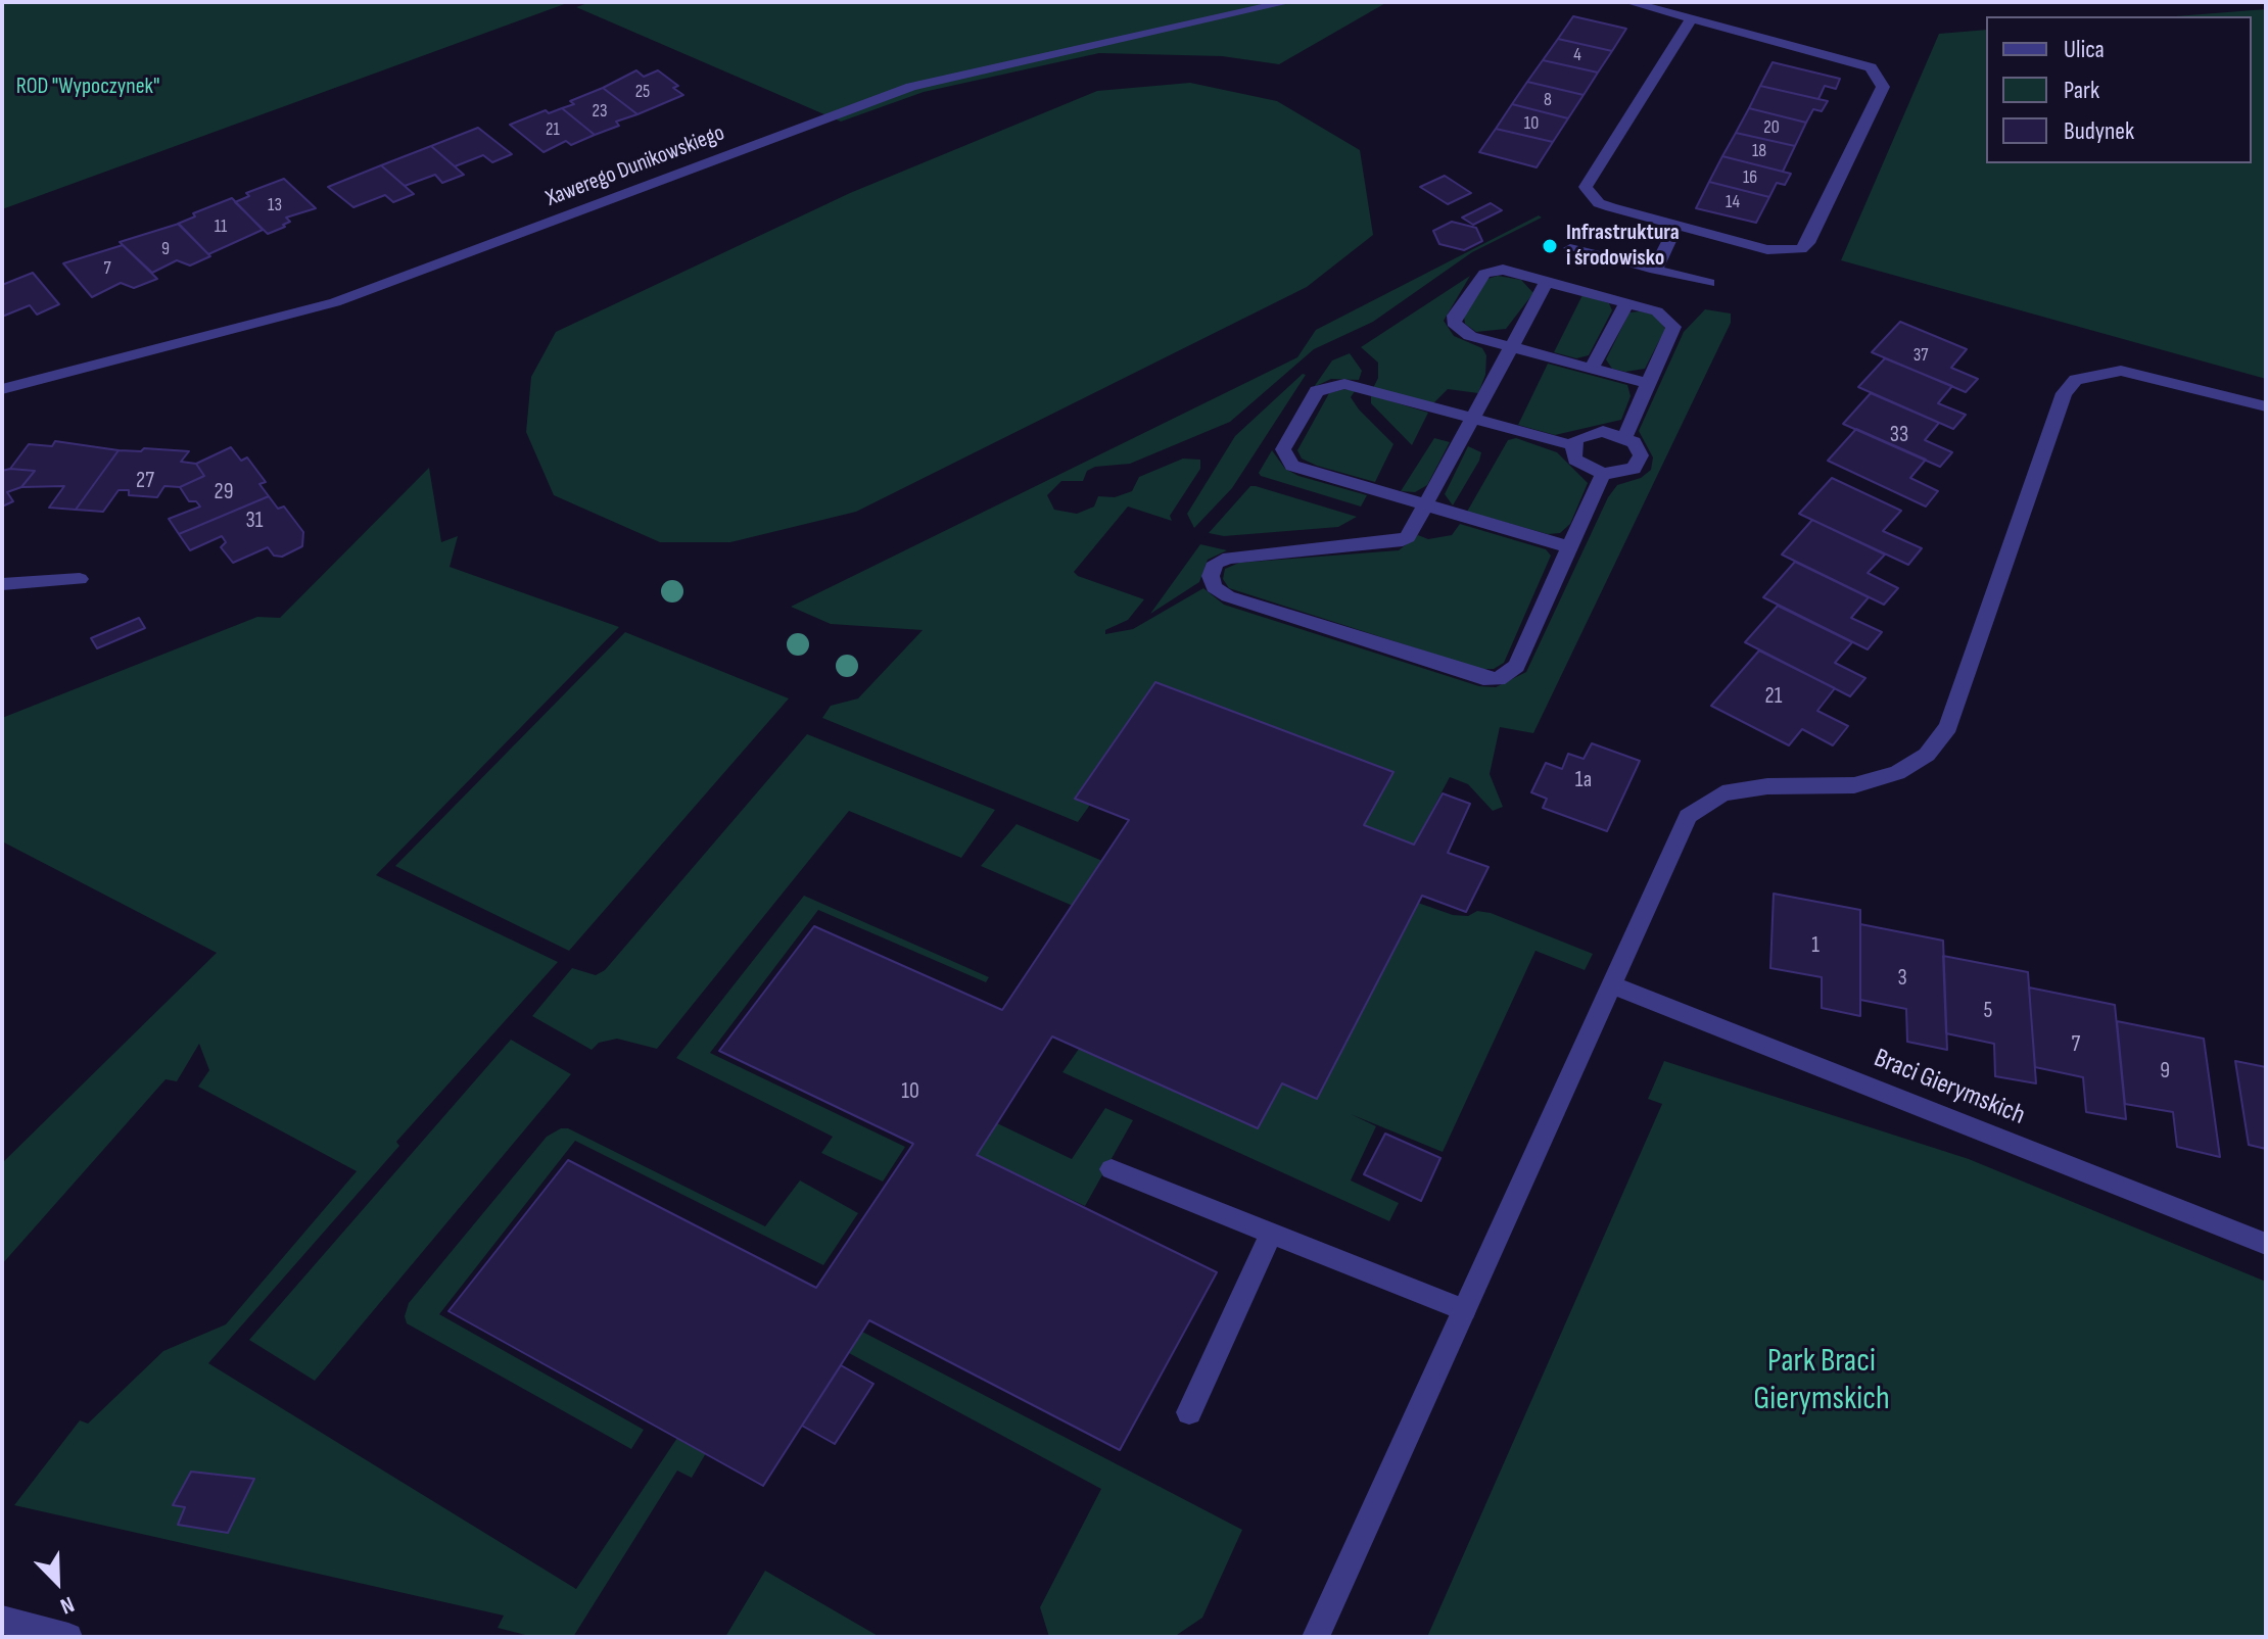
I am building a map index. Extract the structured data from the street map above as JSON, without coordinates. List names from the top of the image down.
{
  "streets": {
    "street": ["Xawerego Dunikowskiego", "Braci Gierymskich"]
  },
  "parks": ["ROD \"Wypoczynek\"", "Park Braci Gierymskich"],
  "places": ["Infrastruktura i środowisko"],
  "house_numbers": [
    "4",
    "25",
    "8",
    "23",
    "10",
    "20",
    "21",
    "18",
    "16",
    "14",
    "13",
    "11",
    "9",
    "7",
    "37",
    "33",
    "27",
    "29",
    "31",
    "21",
    "1a",
    "1",
    "3",
    "5",
    "7",
    "9",
    "10"
  ],
  "legend": ["Ulica", "Park", "Budynek"],
  "north": "bottom right"
}
